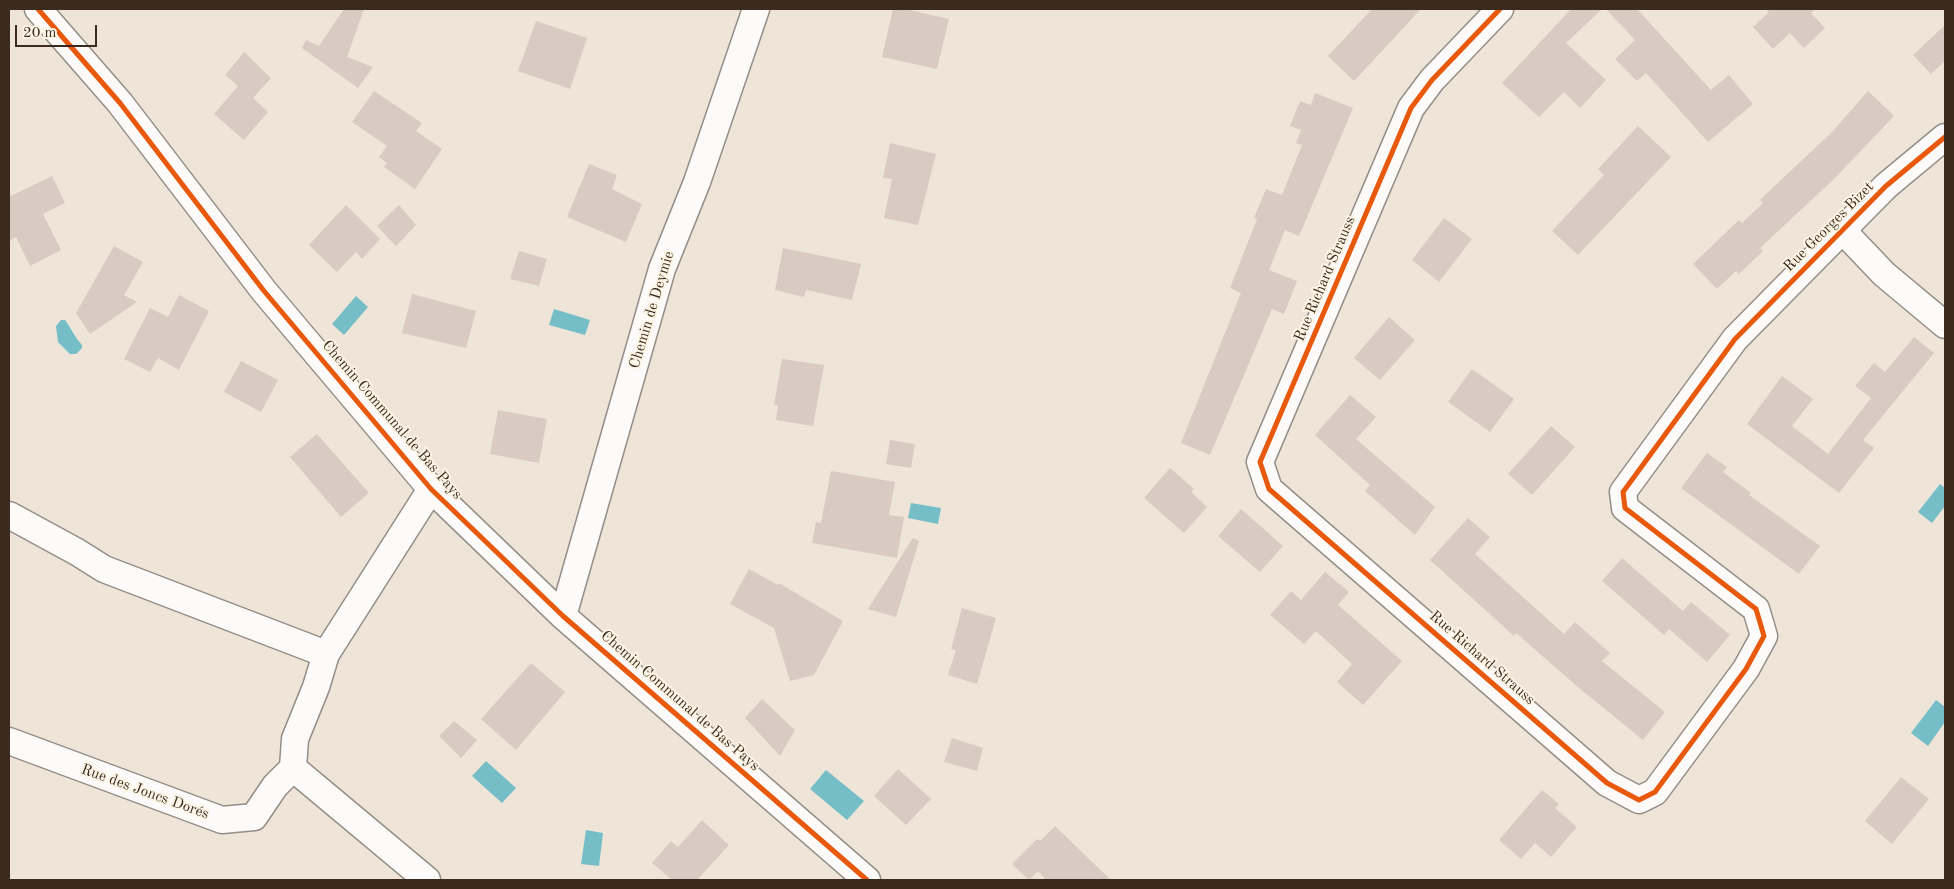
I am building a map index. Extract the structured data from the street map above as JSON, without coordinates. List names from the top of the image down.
{
  "streets": {
    "street": [
      "Rue Georges Bizet",
      "Rue Richard Strauss",
      "Chemin de Deymie",
      "Chemin Communal de Bas Pays",
      "Rue des Joncs Dorés"
    ]
  },
  "crossings": [
    ["Rue Georges Bizet", "Rue Richard Strauss"],
    ["Chemin de Deymie", "Chemin Communal de Bas Pays"]
  ],
  "scale_bar": "20 m"
}
